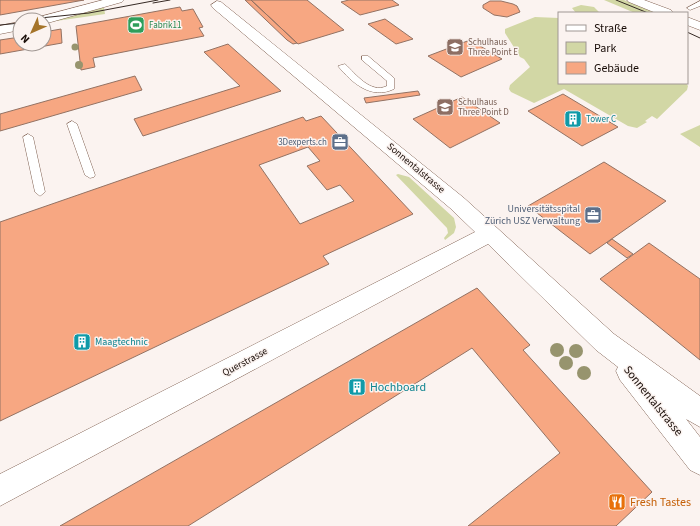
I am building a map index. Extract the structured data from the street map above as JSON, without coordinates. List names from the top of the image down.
{
  "streets": {
    "street": ["Sonnentalstrasse", "Querstrasse"]
  },
  "crossings": [
    ["Sonnentalstrasse", "Querstrasse"]
  ],
  "places": {
    "sports": ["Fabrik11"],
    "school or university": ["Schulhaus Three Point E", "Schulhaus Three Point D"],
    "building": ["Tower C", "Maagtechnic", "Hochboard"],
    "office": ["3Dexperts.ch", "Universitätsspital Zürich USZ Verwaltung"],
    "restaurant": ["Fresh Tastes"]
  },
  "legend": ["Straße", "Park", "Gebäude"],
  "north": "bottom left"
}
